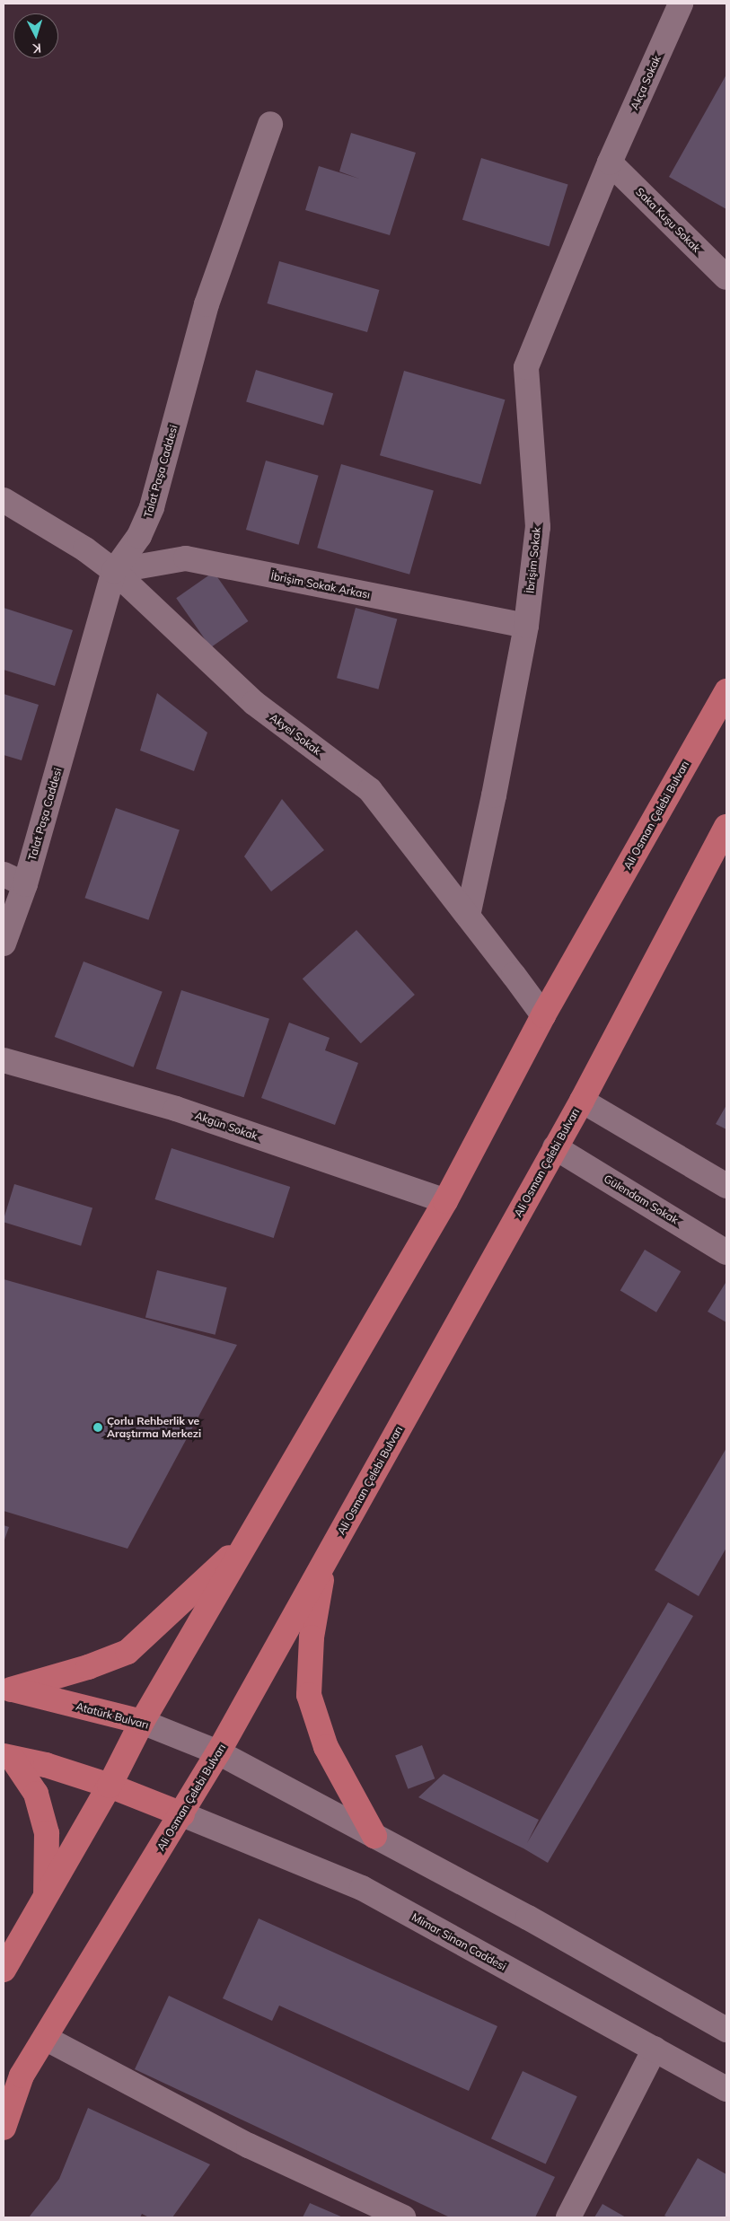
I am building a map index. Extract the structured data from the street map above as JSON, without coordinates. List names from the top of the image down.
{
  "streets": {
    "main road": ["Ali Osman Çelebi Bulvarı", "Atatürk Bulvarı"],
    "street": [
      "Akça Sokak",
      "Saka Kuşu Sokak",
      "Talat Paşa Caddesi",
      "İbrişim Sokak",
      "İbrişim Sokak Arkası",
      "Akyel Sokak",
      "Akgün Sokak",
      "Gülendam Sokak",
      "Mimar Sinan Caddesi"
    ]
  },
  "crossings": [
    ["Akça Sokak", "Saka Kuşu Sokak"],
    ["Akça Sokak", "İbrişim Sokak"],
    ["Saka Kuşu Sokak", "İbrişim Sokak"],
    ["Talat Paşa Caddesi", "İbrişim Sokak Arkası"],
    ["Talat Paşa Caddesi", "Akyel Sokak"],
    ["İbrişim Sokak", "İbrişim Sokak Arkası"],
    ["İbrişim Sokak", "Akyel Sokak"],
    ["İbrişim Sokak Arkası", "Akyel Sokak"],
    ["Akyel Sokak", "Ali Osman Çelebi Bulvarı"],
    ["Ali Osman Çelebi Bulvarı", "Akgün Sokak"],
    ["Ali Osman Çelebi Bulvarı", "Gülendam Sokak"],
    ["Ali Osman Çelebi Bulvarı", "Atatürk Bulvarı"],
    ["Ali Osman Çelebi Bulvarı", "Mimar Sinan Caddesi"]
  ],
  "places": ["Çorlu Rehberlik ve Araştırma Merkezi"],
  "north": "bottom"
}
